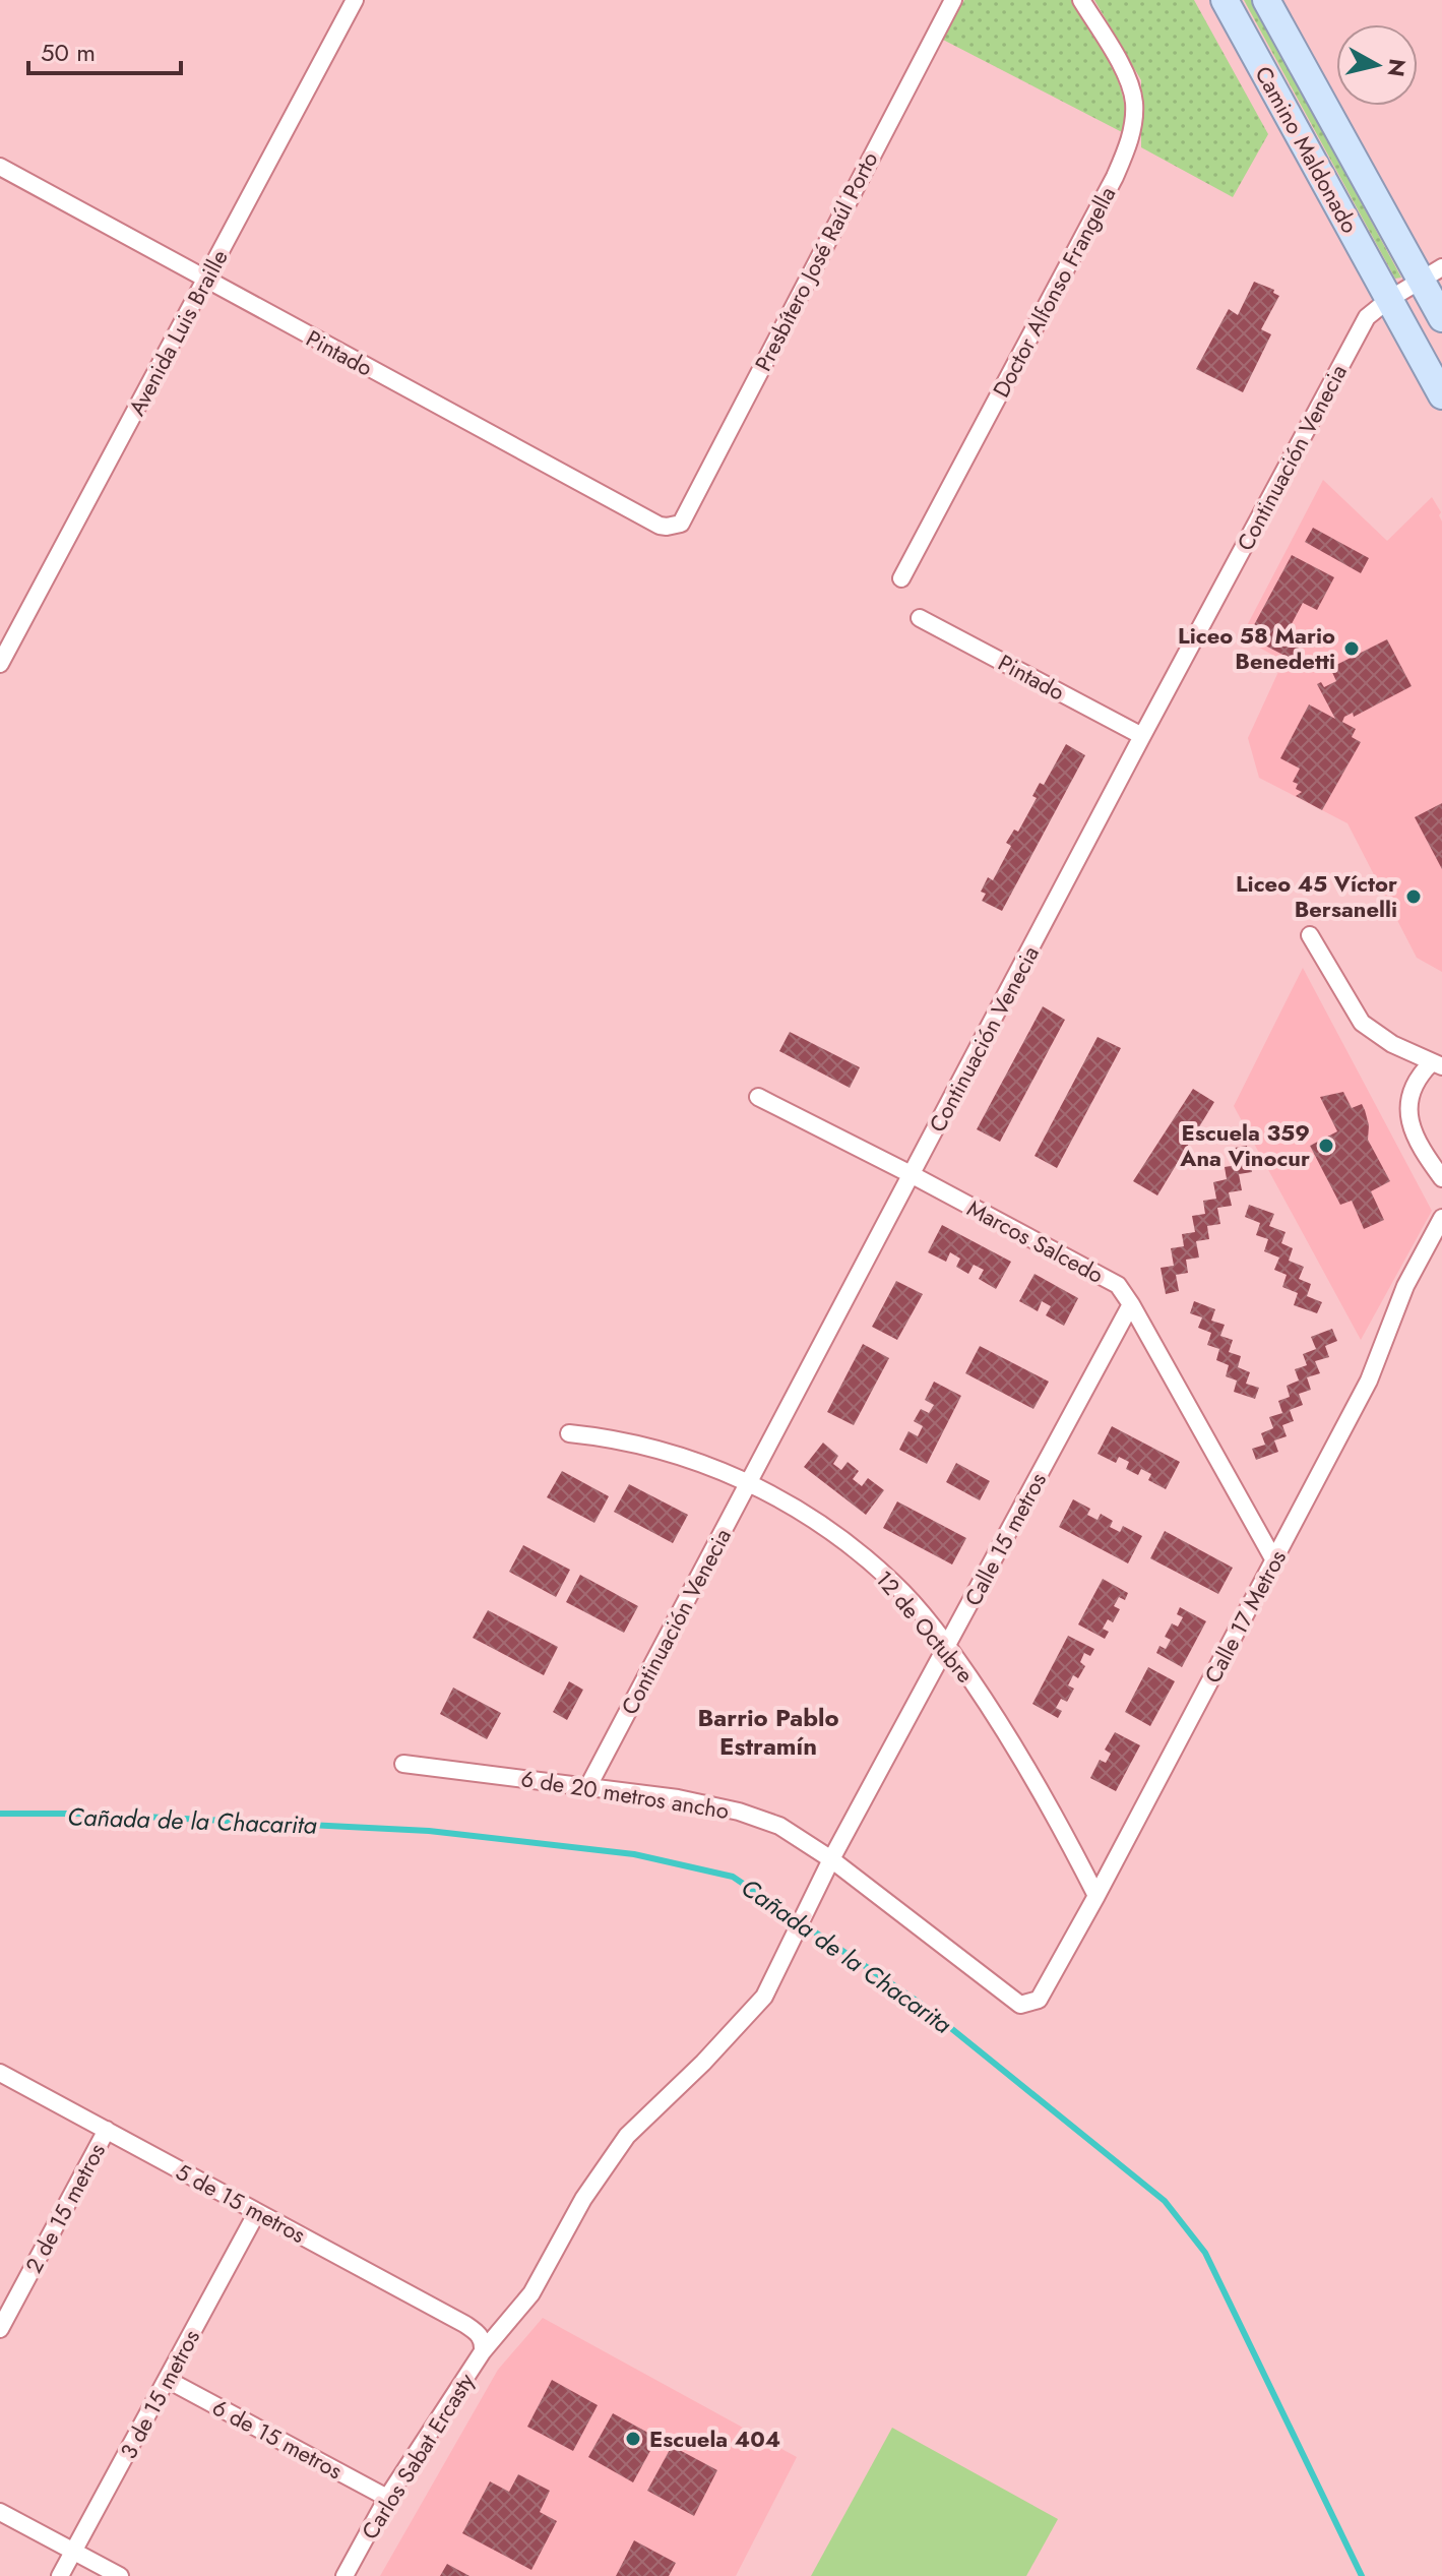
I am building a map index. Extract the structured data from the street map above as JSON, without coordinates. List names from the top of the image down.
{
  "streets": {
    "main road": ["Camino Maldonado"],
    "street": [
      "Presbítero José Raúl Porto",
      "Doctor Alfonso Frangella",
      "Avenida Luis Braille",
      "Pintado",
      "Continuación Venecia",
      "Marcos Salcedo",
      "Calle 15 metros",
      "Calle 17 Metros",
      "12 de Octubre",
      "6 de 20 metros ancho",
      "5 de 15 metros",
      "2 de 15 metros",
      "3 de 15 metros",
      "6 de 15 metros",
      "Carlos Sabat Ercasty"
    ]
  },
  "crossings": [
    ["Camino Maldonado", "Continuación Venecia"],
    ["Presbítero José Raúl Porto", "Pintado"],
    ["Avenida Luis Braille", "Pintado"],
    ["Pintado", "Continuación Venecia"],
    ["Continuación Venecia", "Marcos Salcedo"],
    ["Continuación Venecia", "12 de Octubre"],
    ["Continuación Venecia", "6 de 20 metros ancho"],
    ["Marcos Salcedo", "Calle 15 metros"],
    ["Marcos Salcedo", "Calle 17 Metros"],
    ["Calle 15 metros", "12 de Octubre"],
    ["Calle 15 metros", "6 de 20 metros ancho"],
    ["Calle 15 metros", "Carlos Sabat Ercasty"],
    ["Calle 17 Metros", "12 de Octubre"],
    ["Calle 17 Metros", "6 de 20 metros ancho"],
    ["5 de 15 metros", "2 de 15 metros"],
    ["5 de 15 metros", "3 de 15 metros"],
    ["5 de 15 metros", "Carlos Sabat Ercasty"],
    ["3 de 15 metros", "6 de 15 metros"],
    ["6 de 15 metros", "Carlos Sabat Ercasty"]
  ],
  "districts": ["Barrio Pablo Estramín"],
  "water": ["Cañada de la Chacarita"],
  "places": [
    "Liceo 58 Mario Benedetti",
    "Liceo 45 Víctor Bersanelli",
    "Escuela 359 Ana Vinocur",
    "Escuela 404"
  ],
  "scale_bar": "50 m",
  "north": "right"
}
